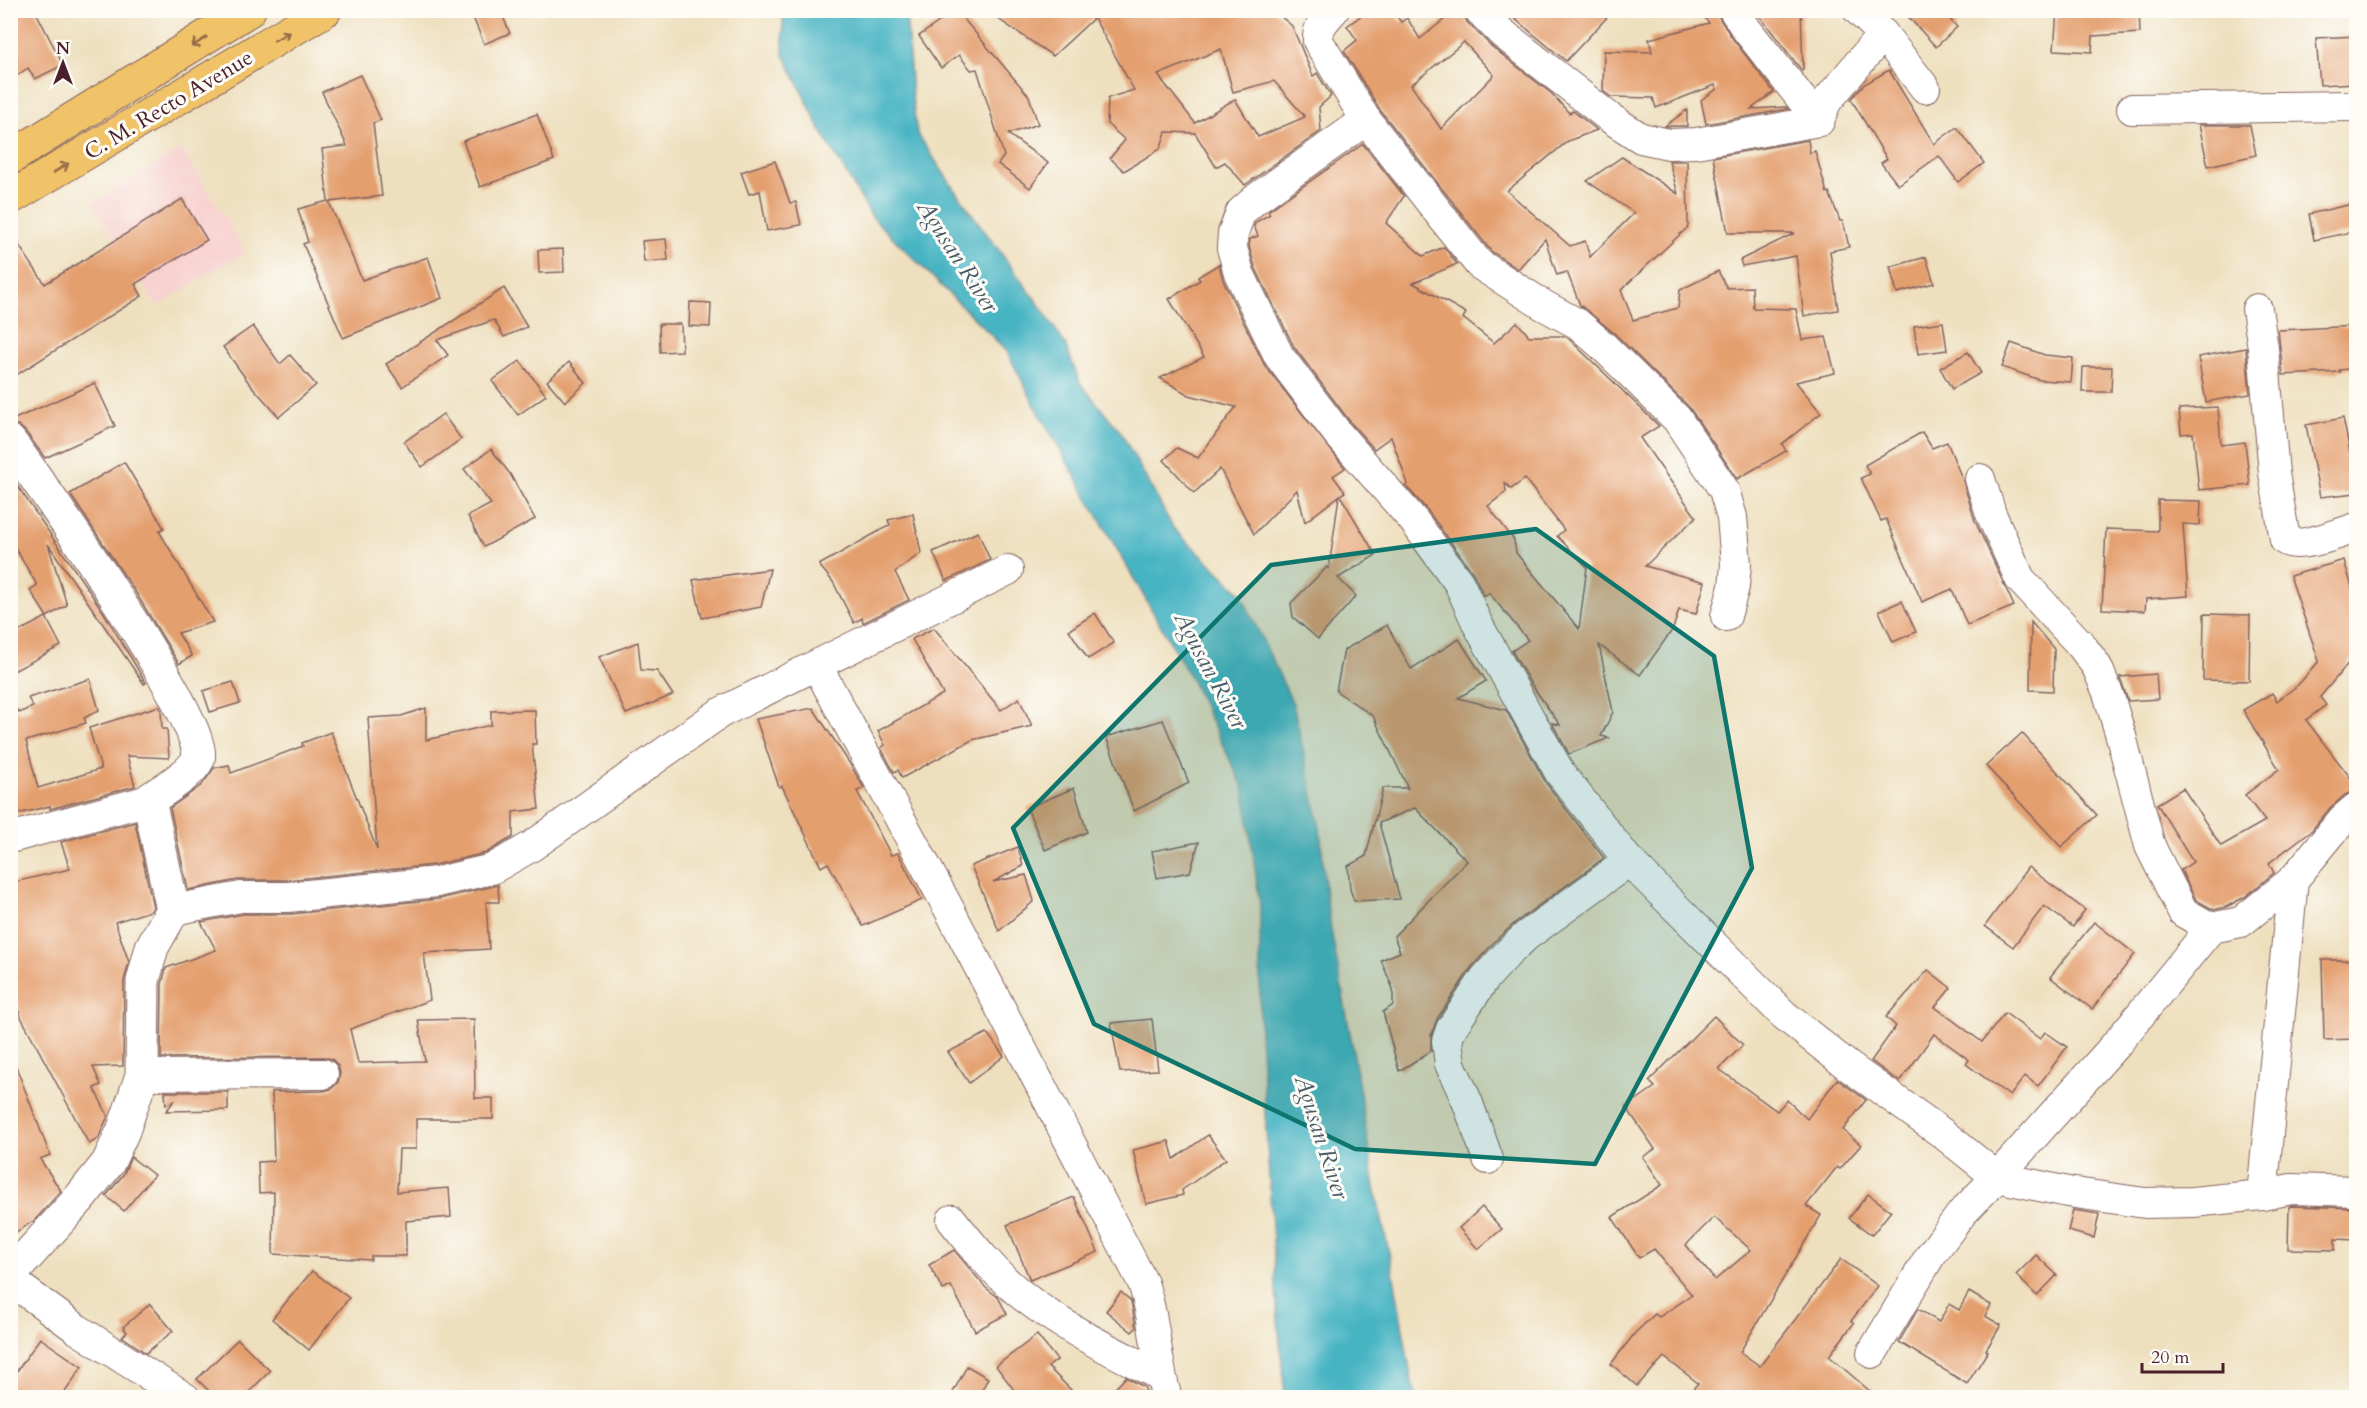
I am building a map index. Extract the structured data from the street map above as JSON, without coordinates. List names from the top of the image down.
{
  "streets": {
    "highway": ["C. M. Recto Avenue"]
  },
  "water": ["Agusan River"],
  "scale_bar": "20 m",
  "north": "top"
}
